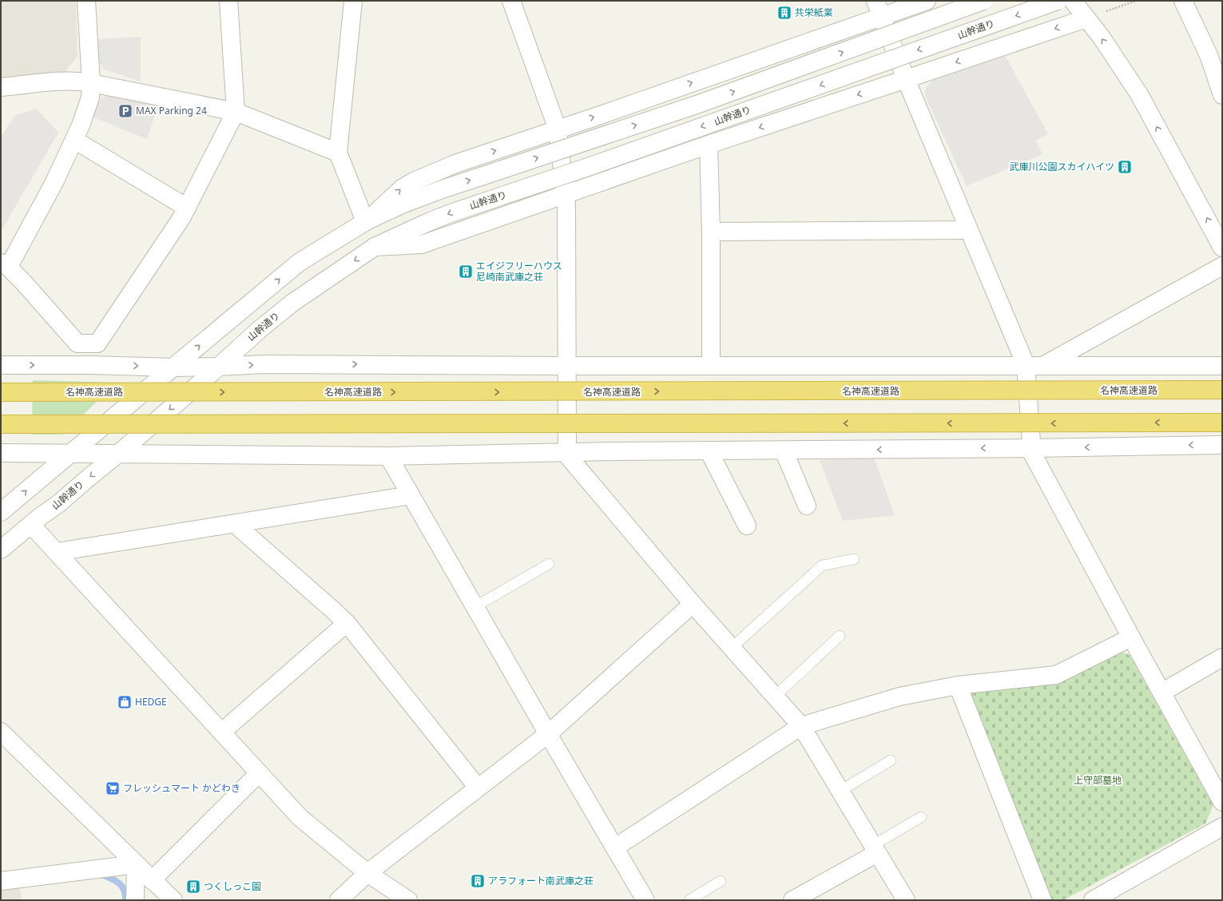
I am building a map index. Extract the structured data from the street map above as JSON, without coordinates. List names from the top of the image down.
{
  "streets": {
    "highway": ["名神高速道路"],
    "street": ["山幹通り"]
  },
  "parks": ["上守部墓地"],
  "places": {
    "building": [
      "共栄紙業",
      "武庫川公園スカイハイツ",
      "エイジフリーハウス 尼崎南武庫之荘",
      "アラフォート南武庫之荘",
      "つくしっこ園"
    ],
    "parking": ["MAX Parking 24"],
    "shop": ["HEDGE"],
    "supermarket": ["フレッシュマート かどわき"]
  }
}
